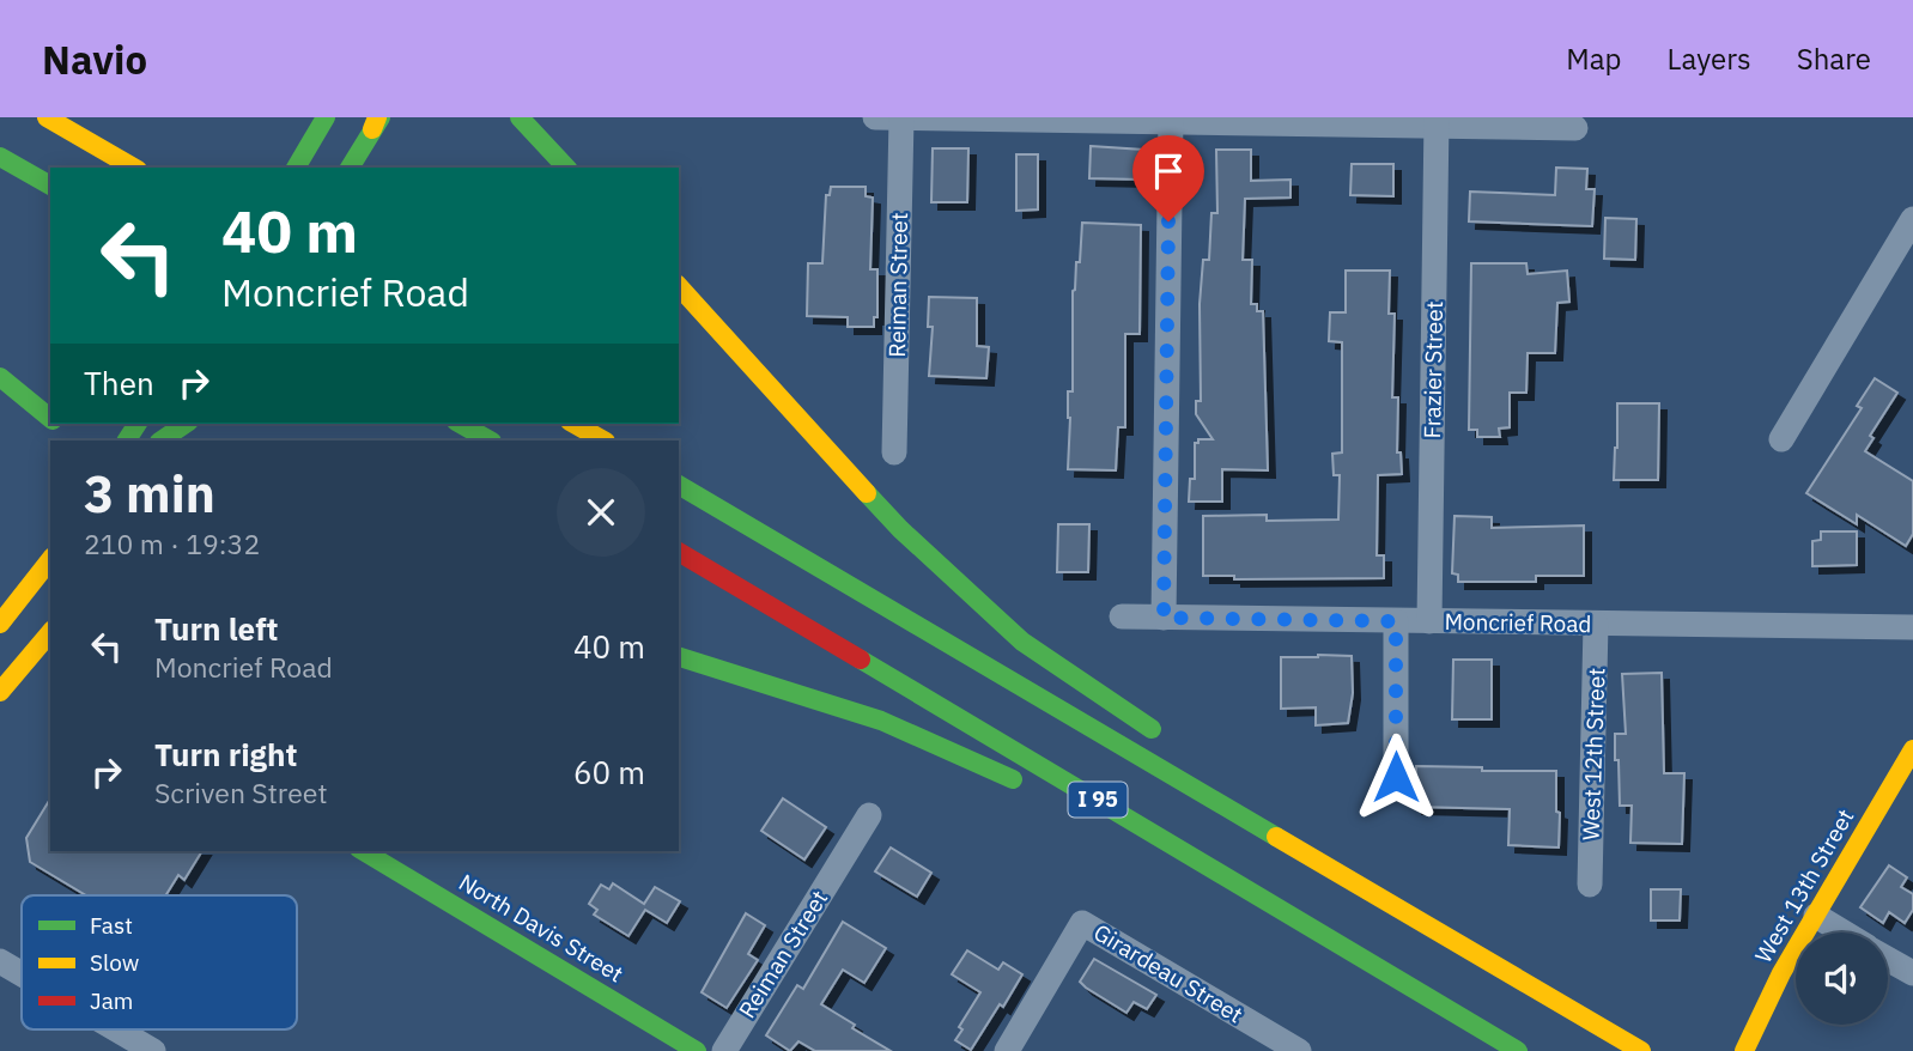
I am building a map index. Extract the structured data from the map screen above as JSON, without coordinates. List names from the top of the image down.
{
  "streets": {
    "main road": ["I 95", "West 13th Street", "North Davis Street"],
    "street": [
      "Reiman Street",
      "Frazier Street",
      "Moncrief Road",
      "West 12th Street",
      "Girardeau Street"
    ]
  },
  "crossings": [
    ["Frazier Street", "Moncrief Road"],
    ["Moncrief Road", "West 12th Street"]
  ],
  "legend": ["Fast", "Slow", "Jam"],
  "page": {
    "header": "Navio",
    "nav": ["Map", "Layers", "Share"],
    "turn": ["40 m", "Moncrief Road"],
    "then": "Then",
    "heading": ["3 min", "210 m · 19:32"],
    "list": [
      {
        "name": "Turn left",
        "note": "Moncrief Road",
        "value": "40 m"
      },
      {
        "name": "Turn right",
        "note": "Scriven Street",
        "value": "60 m"
      }
    ]
  }
}
